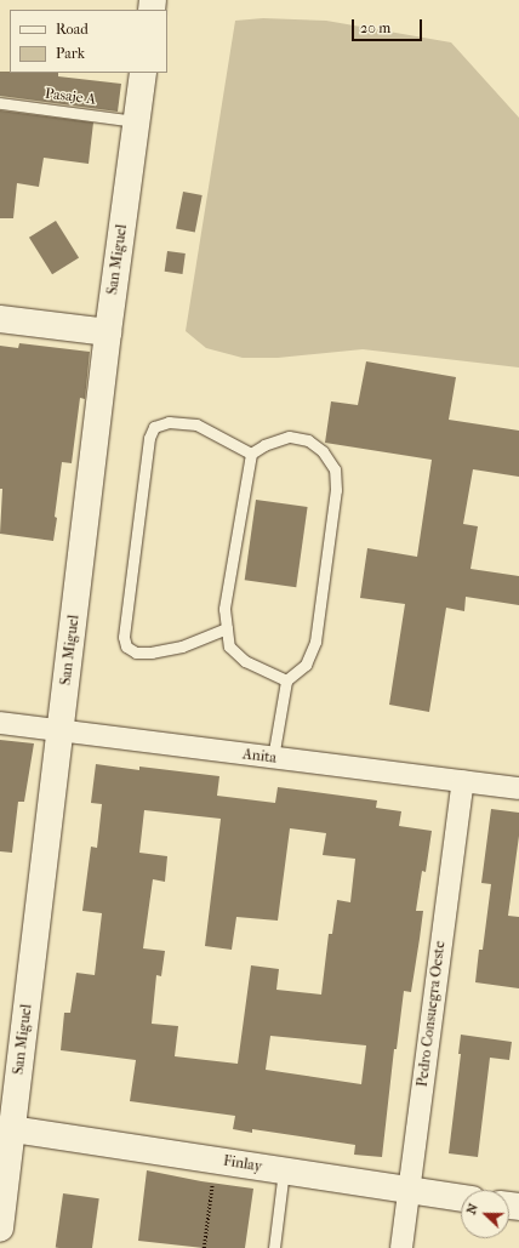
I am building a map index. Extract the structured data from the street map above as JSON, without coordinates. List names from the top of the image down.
{
  "streets": {
    "main road": ["San Miguel", "Finlay"],
    "street": ["Anita", "Pedro Consuegra Oeste"],
    "lane": ["Pasaje A"]
  },
  "crossings": [
    ["Pasaje A", "San Miguel"],
    ["San Miguel", "Anita"],
    ["San Miguel", "Finlay"],
    ["Anita", "Pedro Consuegra Oeste"],
    ["Pedro Consuegra Oeste", "Finlay"]
  ],
  "legend": ["Road", "Park"],
  "scale_bar": "20 m",
  "north": "left"
}
